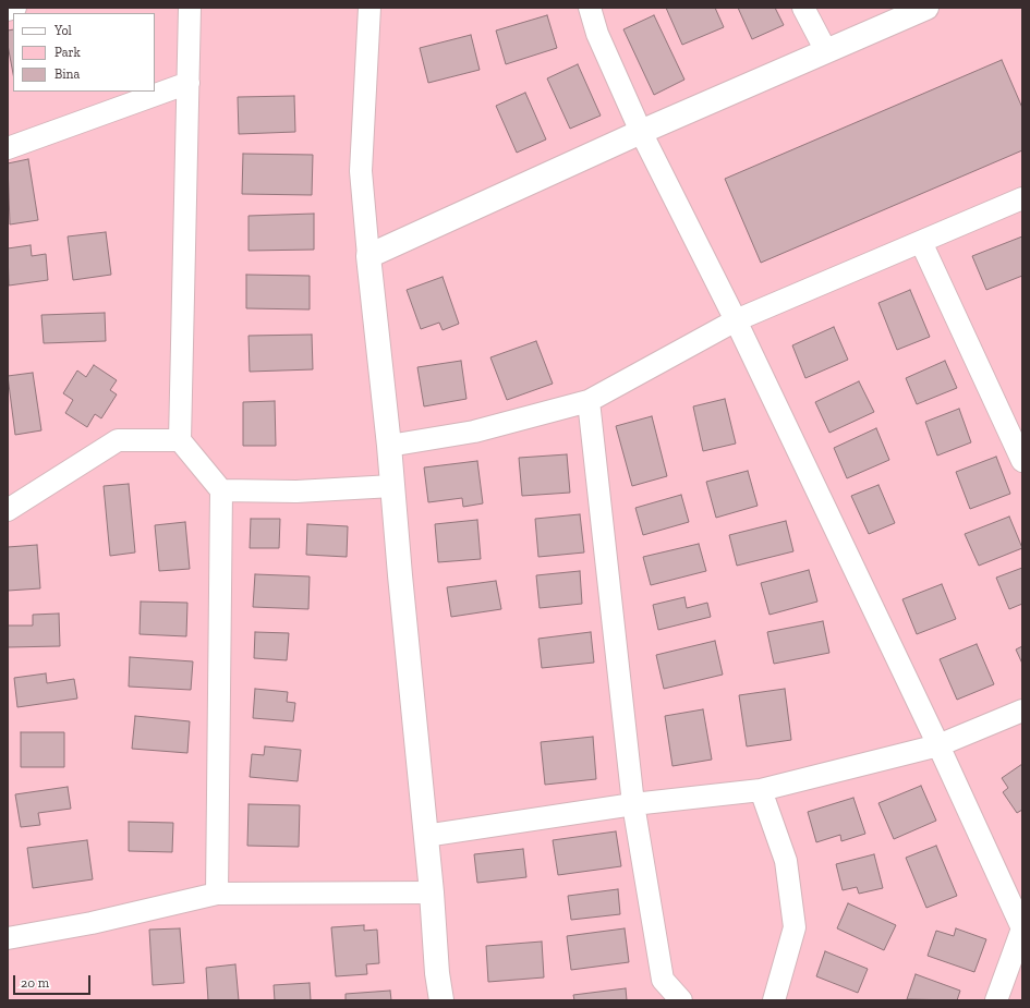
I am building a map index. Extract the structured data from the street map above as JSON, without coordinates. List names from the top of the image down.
{
  "legend": ["Yol", "Park", "Bina"],
  "scale_bar": "20 m"
}
